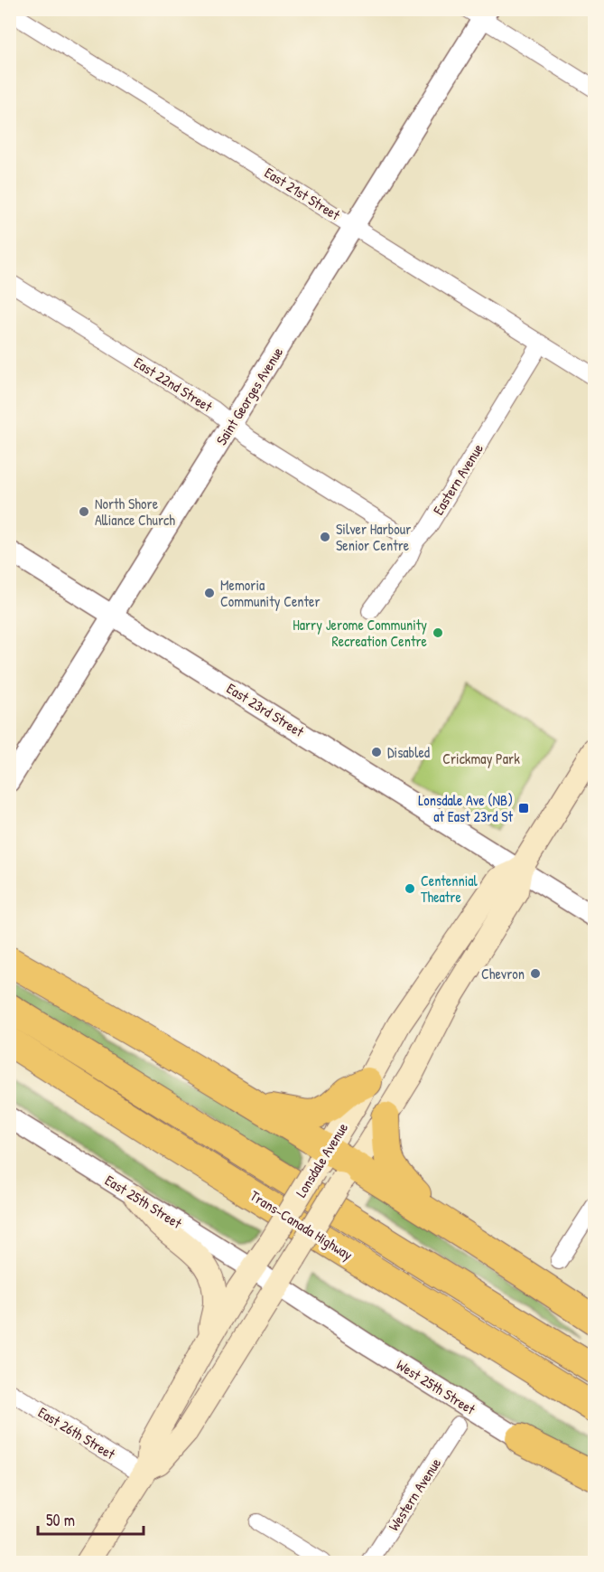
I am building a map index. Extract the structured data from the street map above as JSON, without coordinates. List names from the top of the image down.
{
  "streets": {
    "highway": ["Trans-Canada Highway"],
    "main road": ["Lonsdale Avenue"],
    "street": [
      "East 21st Street",
      "East 22nd Street",
      "Saint Georges Avenue",
      "Eastern Avenue",
      "East 23rd Street",
      "East 25th Street",
      "West 25th Street",
      "East 26th Street",
      "Western Avenue"
    ]
  },
  "crossings": [
    ["East 21st Street", "Saint Georges Avenue"],
    ["East 21st Street", "Eastern Avenue"],
    ["East 22nd Street", "Saint Georges Avenue"],
    ["East 22nd Street", "Eastern Avenue"],
    ["Saint Georges Avenue", "East 23rd Street"],
    ["East 23rd Street", "Lonsdale Avenue"],
    ["Lonsdale Avenue", "East 25th Street"],
    ["Lonsdale Avenue", "West 25th Street"],
    ["Lonsdale Avenue", "East 26th Street"],
    ["East 25th Street", "West 25th Street"]
  ],
  "parks": ["Crickmay Park"],
  "places": {
    "other": [
      "North Shore Alliance Church",
      "Silver Harbour Senior Centre",
      "Memoria Community Center",
      "Harry Jerome Community Recreation Centre",
      "Disabled",
      "Centennial Theatre",
      "Chevron"
    ],
    "transit": ["Lonsdale Ave (NB) at East 23rd St"]
  },
  "scale_bar": "50 m"
}
